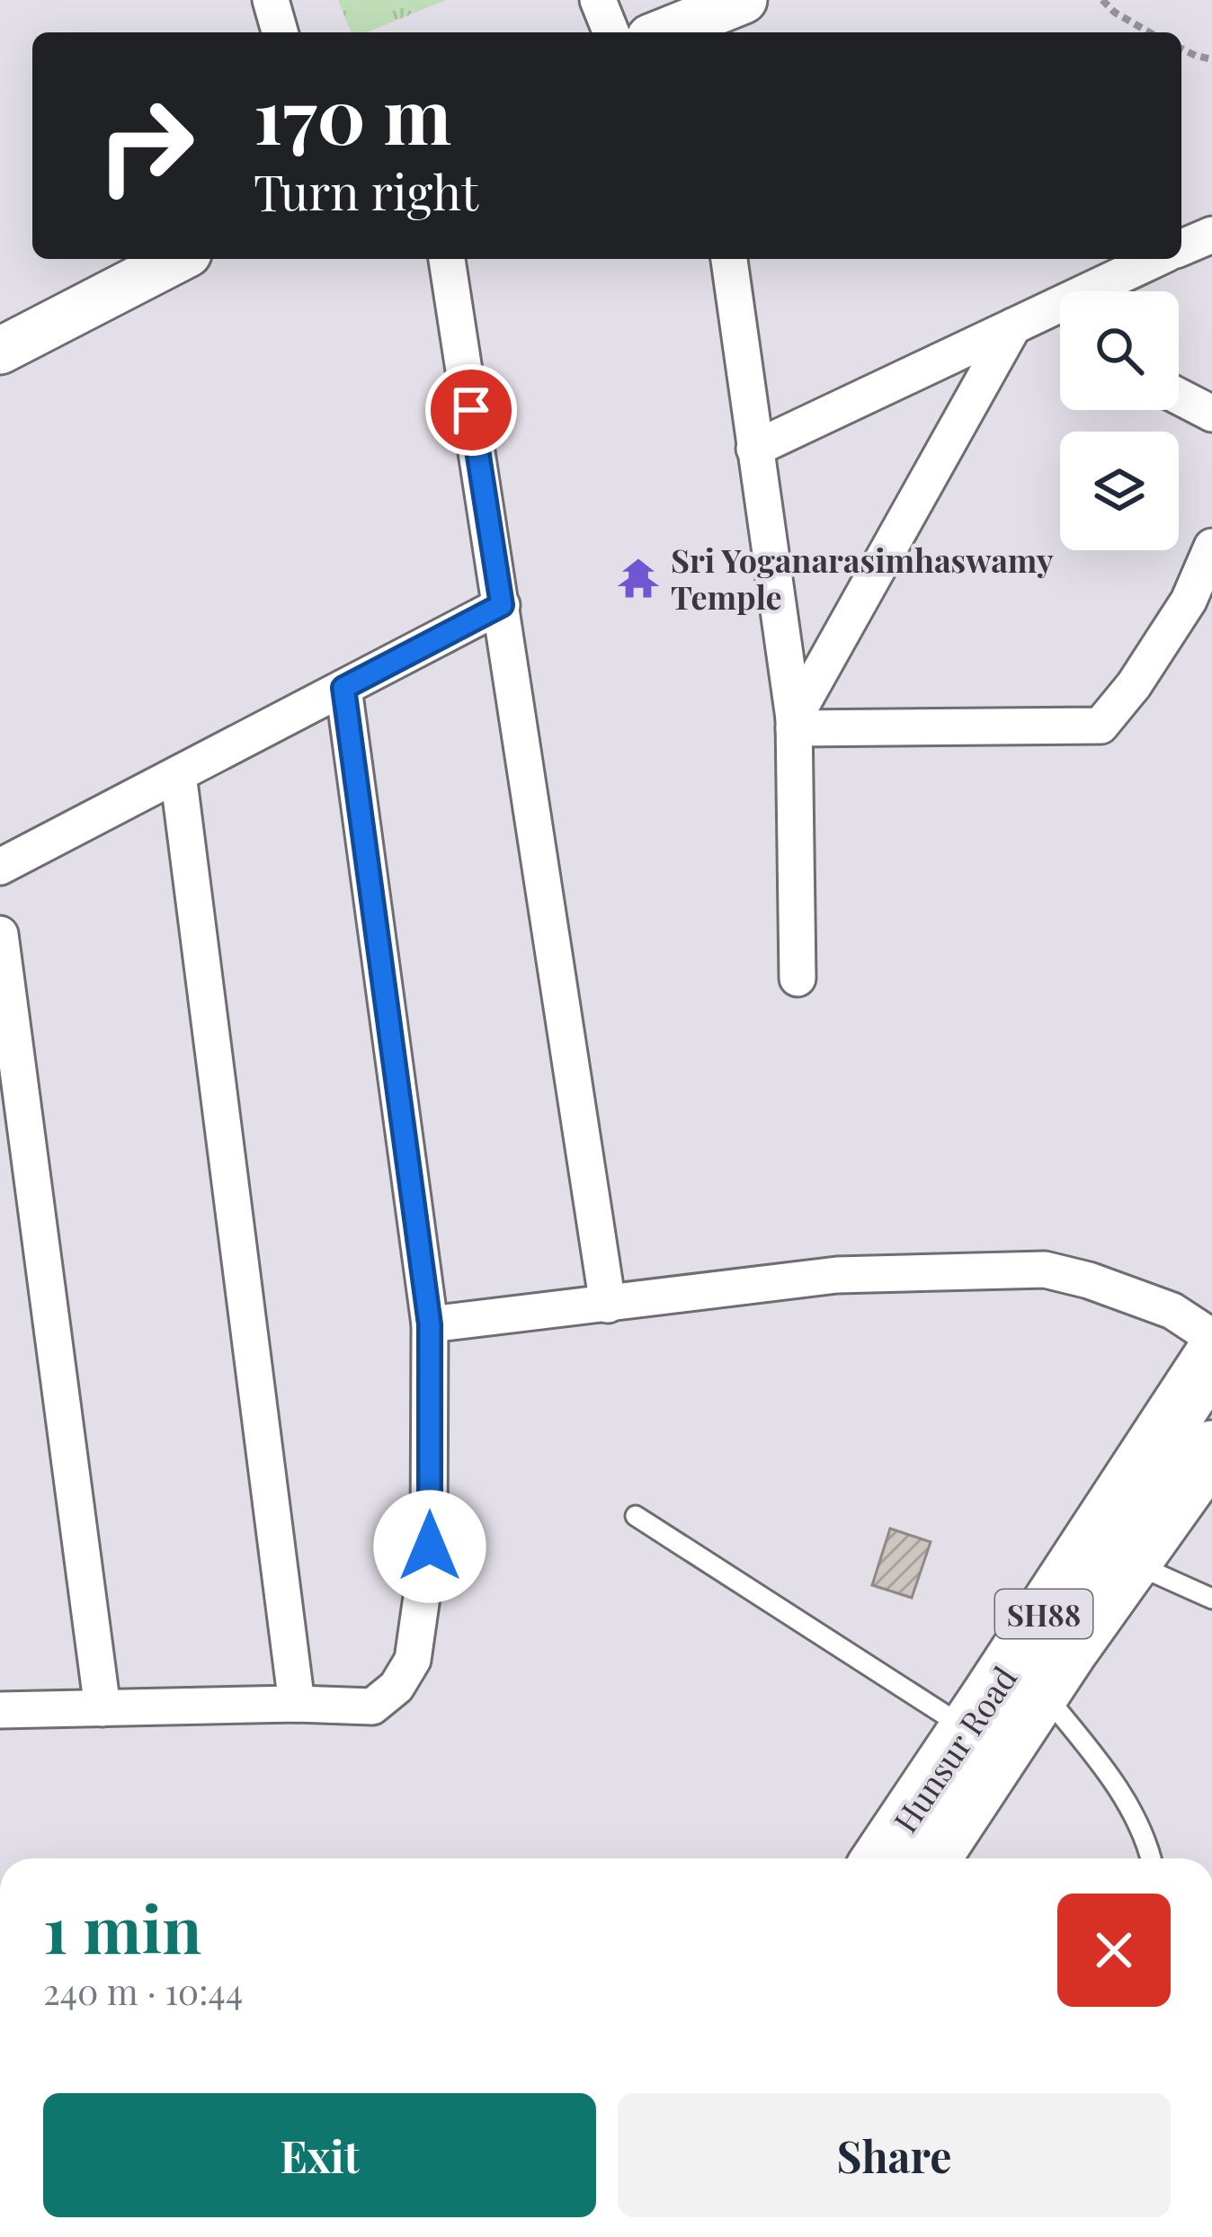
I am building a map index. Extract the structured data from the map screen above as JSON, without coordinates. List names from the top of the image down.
{
  "streets": {
    "main road": ["SH88", "Hunsur Road"]
  },
  "places": {
    "temple": ["Sri Yoganarasimhaswamy Temple"]
  },
  "page": {
    "turn": ["170 m", "Turn right"],
    "heading": ["1 min", "240 m · 10:44"],
    "buttons": ["Exit", "Share"]
  }
}
